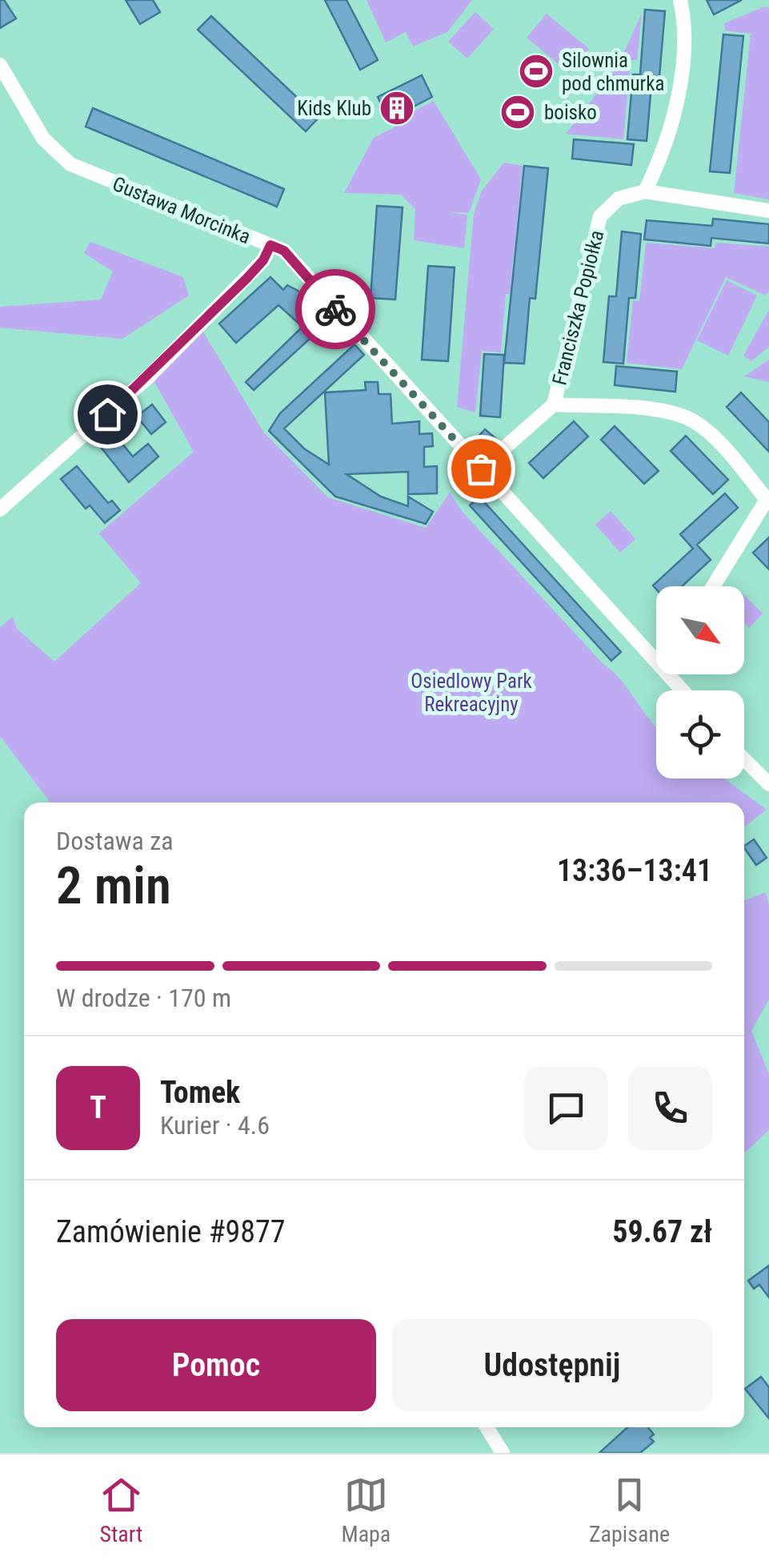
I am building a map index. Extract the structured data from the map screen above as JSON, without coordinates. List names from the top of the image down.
{
  "streets": {
    "street": ["Gustawa Morcinka", "Franciszka Popiołka"]
  },
  "parks": ["Osiedlowy Park Rekreacyjny"],
  "places": {
    "sports": ["Silownia pod chmurka", "boisko"],
    "building": ["Kids Klub"]
  },
  "north": "bottom right",
  "page": {
    "heading": ["2 min", "Dostawa za", "13:36–13:41"],
    "panel": [
      "Tomek",
      "Kurier · 4.6",
      "Zamówienie #9877",
      "59.67 zł"
    ],
    "bar": "W drodze · 170 m",
    "round": "T",
    "buttons": ["Pomoc", "Udostępnij"],
    "tabs": ["Start", "Mapa", "Zapisane"]
  }
}
